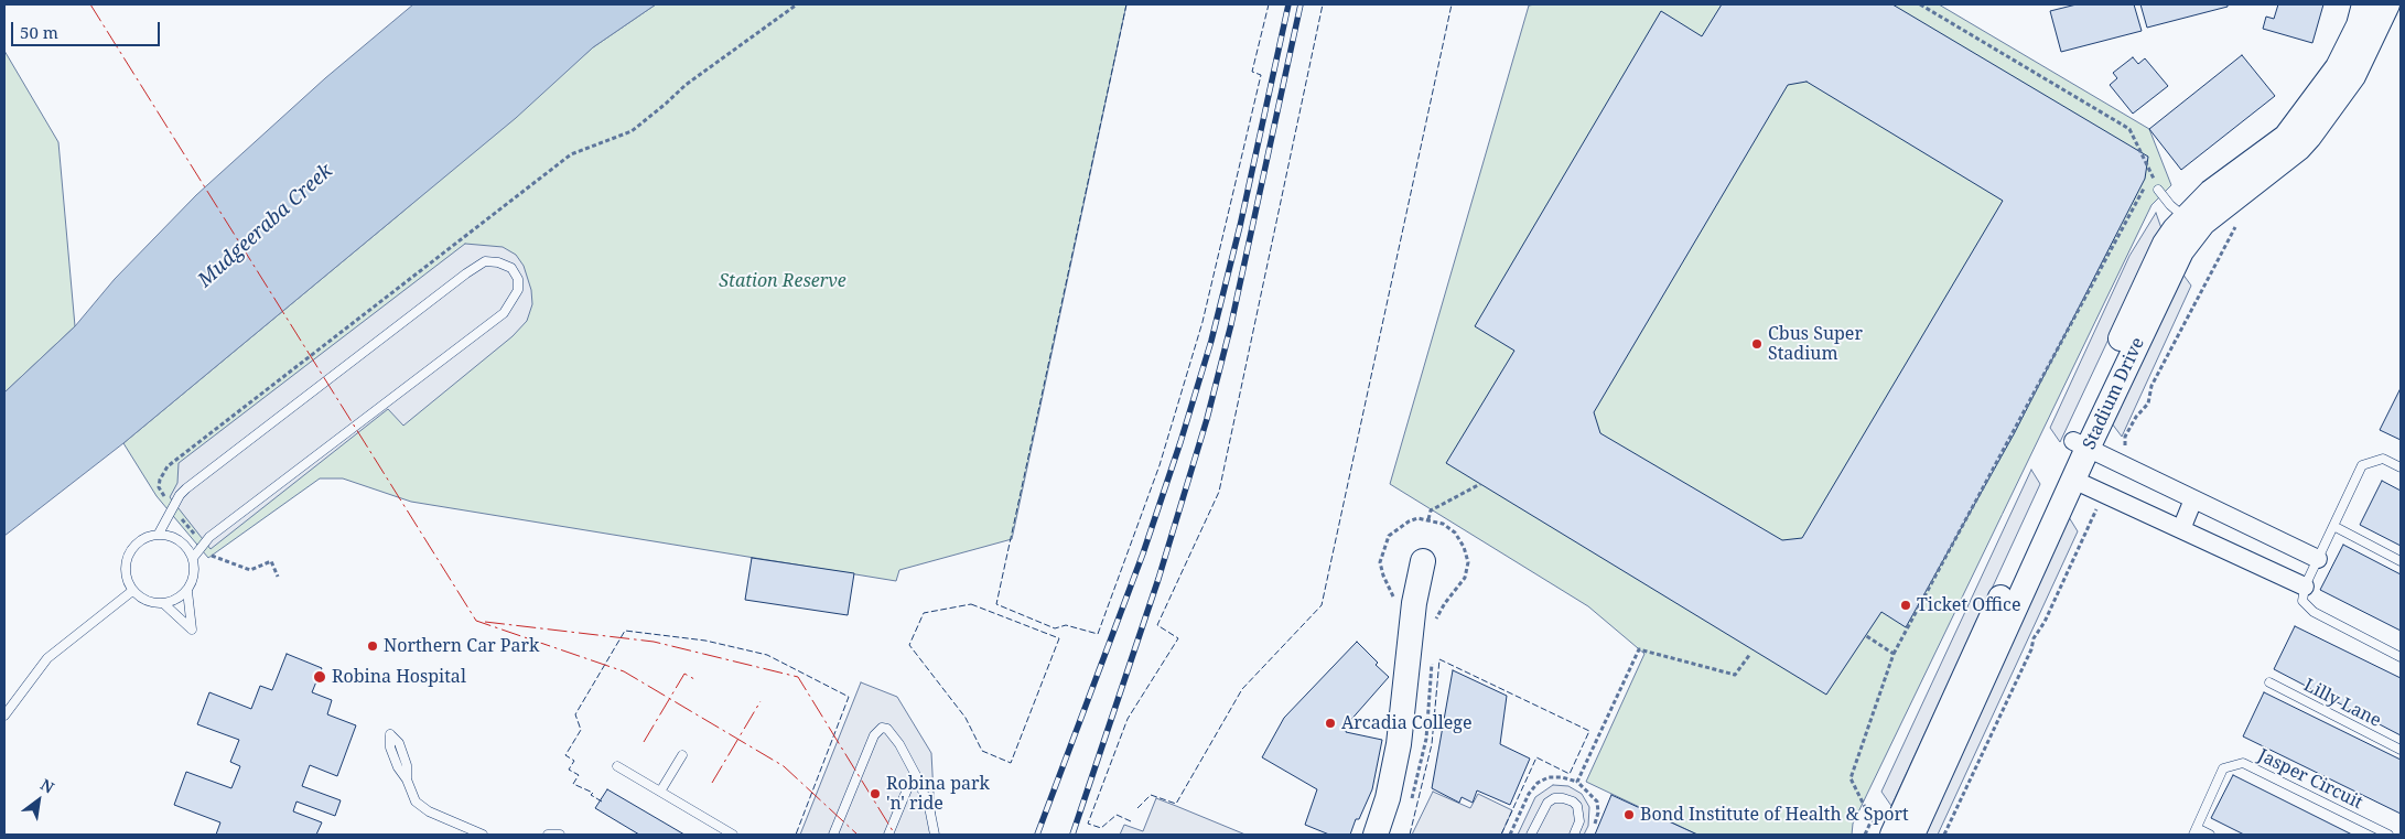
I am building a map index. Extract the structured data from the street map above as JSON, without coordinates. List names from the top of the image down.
{
  "streets": {
    "street": ["Stadium Drive"],
    "lane": ["Lilly Lane", "Jasper Circuit"]
  },
  "water": ["Mudgeeraba Creek"],
  "parks": ["Station Reserve"],
  "places": [
    "Cbus Super Stadium",
    "Ticket Office",
    "Northern Car Park",
    "Robina Hospital",
    "Arcadia College",
    "Robina park 'n' ride",
    "Bond Institute of Health & Sport"
  ],
  "scale_bar": "50 m",
  "north": "top right"
}
